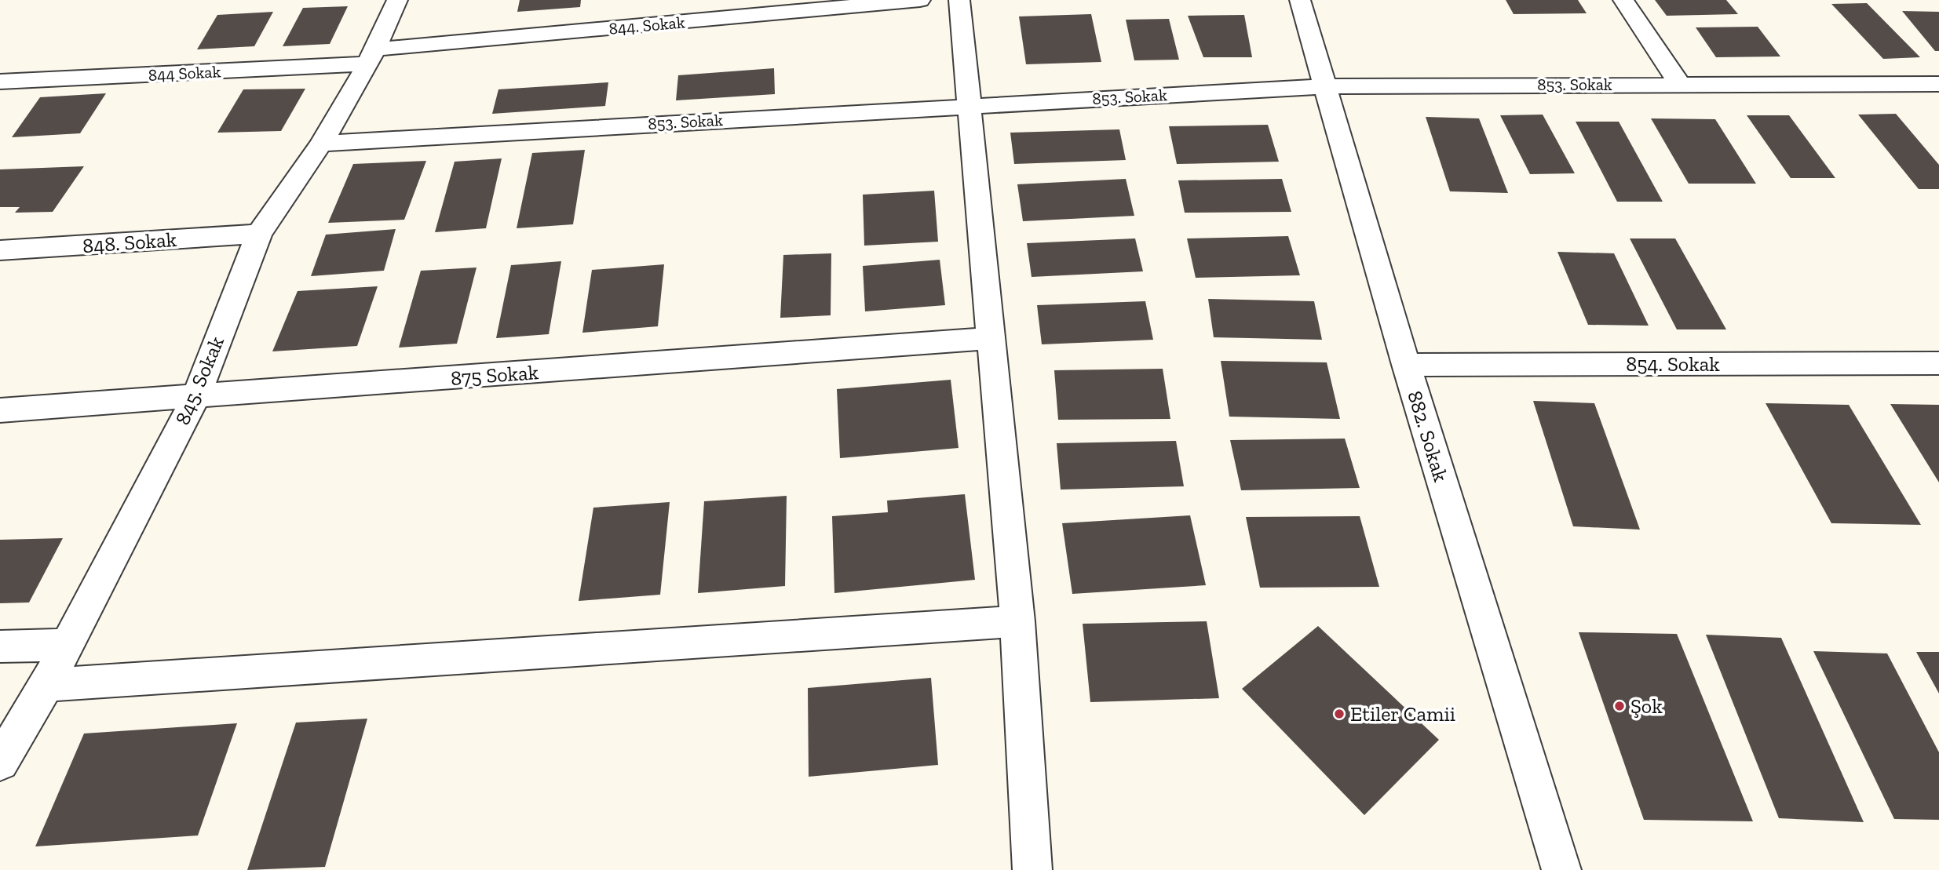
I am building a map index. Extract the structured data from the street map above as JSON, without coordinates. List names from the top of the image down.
{
  "streets": {
    "street": [
      "844. Sokak",
      "844 Sokak",
      "853. Sokak",
      "848. Sokak",
      "854. Sokak",
      "875 Sokak",
      "845. Sokak",
      "882. Sokak"
    ]
  },
  "crossings": [
    ["844. Sokak", "844 Sokak"],
    ["844. Sokak", "845. Sokak"],
    ["844 Sokak", "845. Sokak"],
    ["853. Sokak", "845. Sokak"],
    ["853. Sokak", "882. Sokak"],
    ["848. Sokak", "845. Sokak"],
    ["854. Sokak", "882. Sokak"],
    ["875 Sokak", "845. Sokak"]
  ],
  "places": ["Şok", "Etiler Camii"]
}
